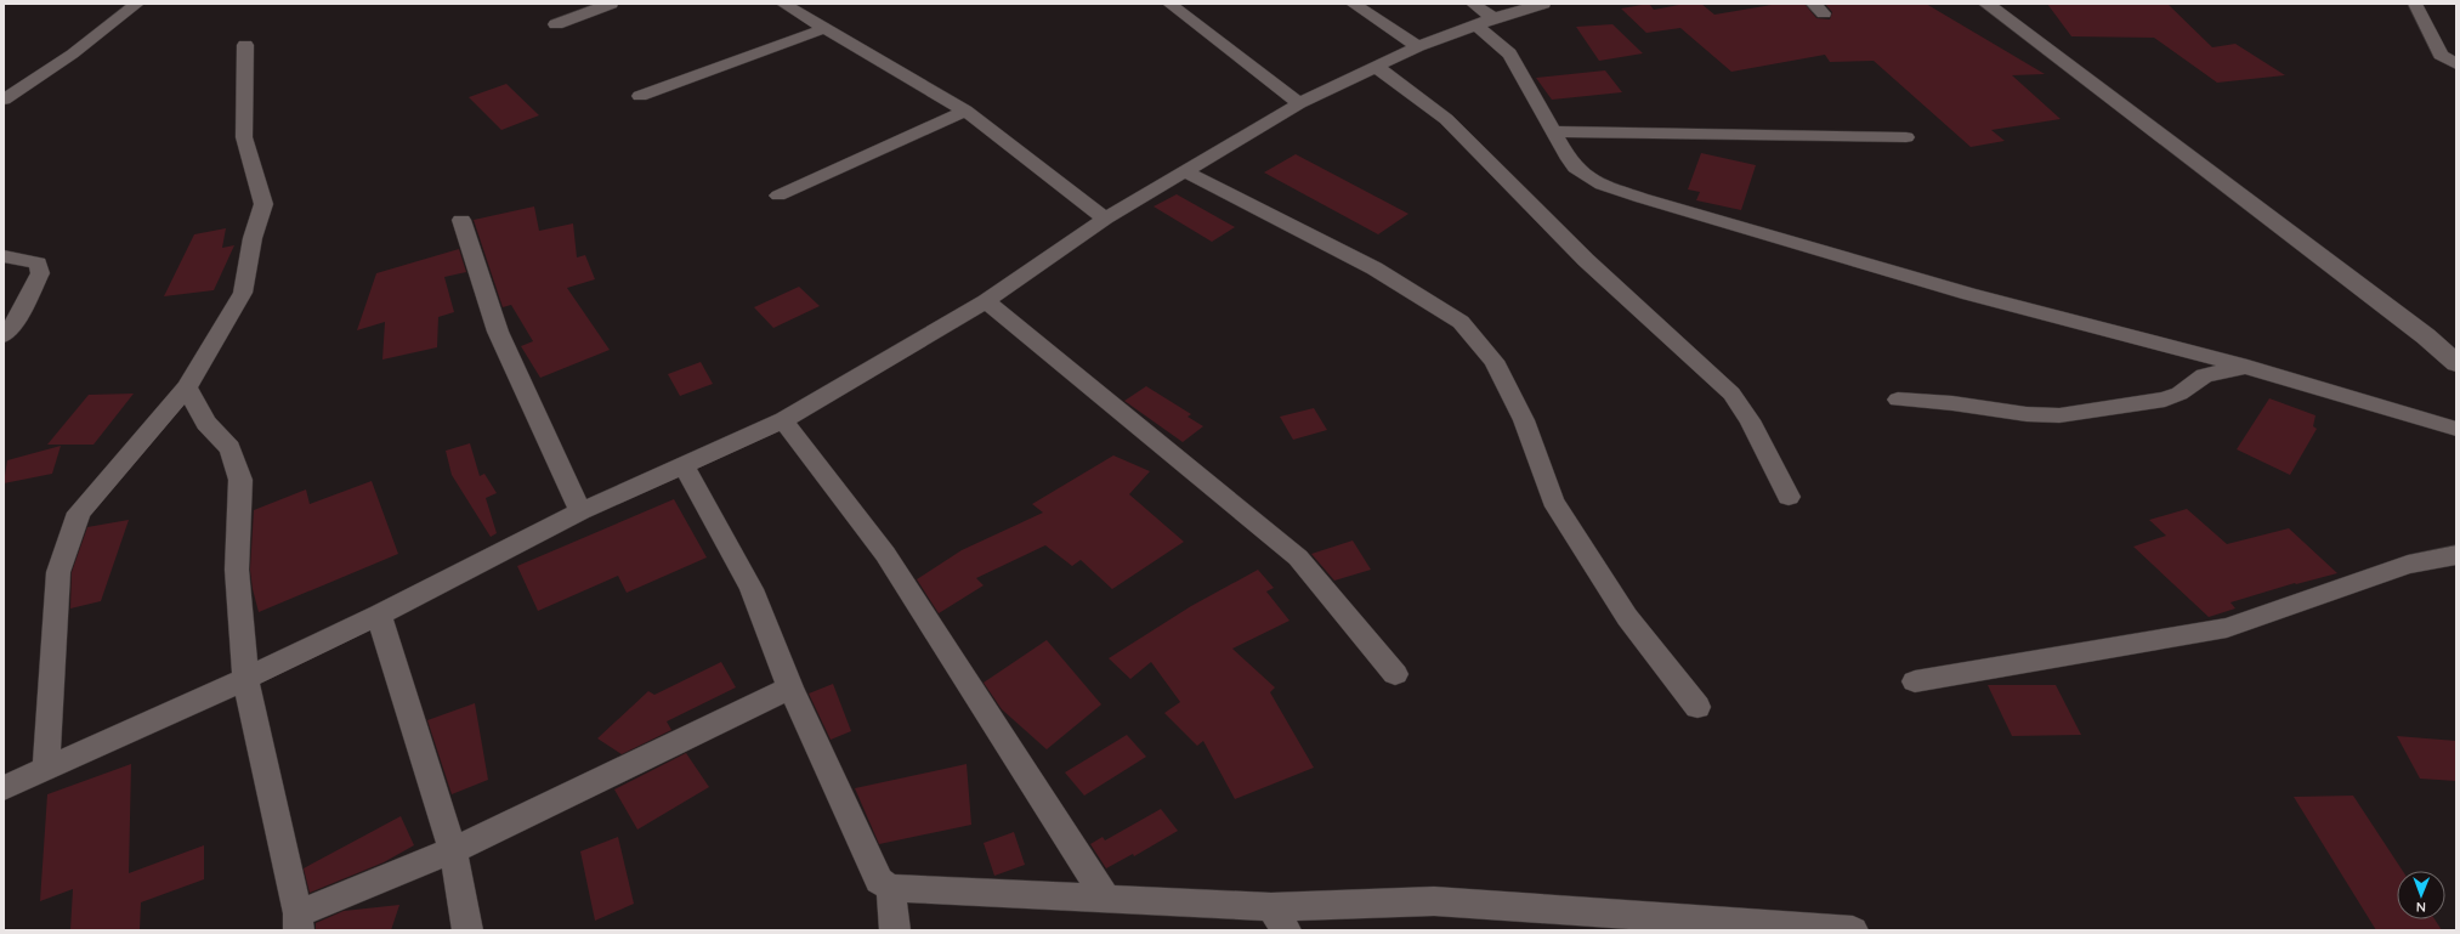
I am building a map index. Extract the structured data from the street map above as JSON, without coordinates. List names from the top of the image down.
{
  "north": "bottom"
}
